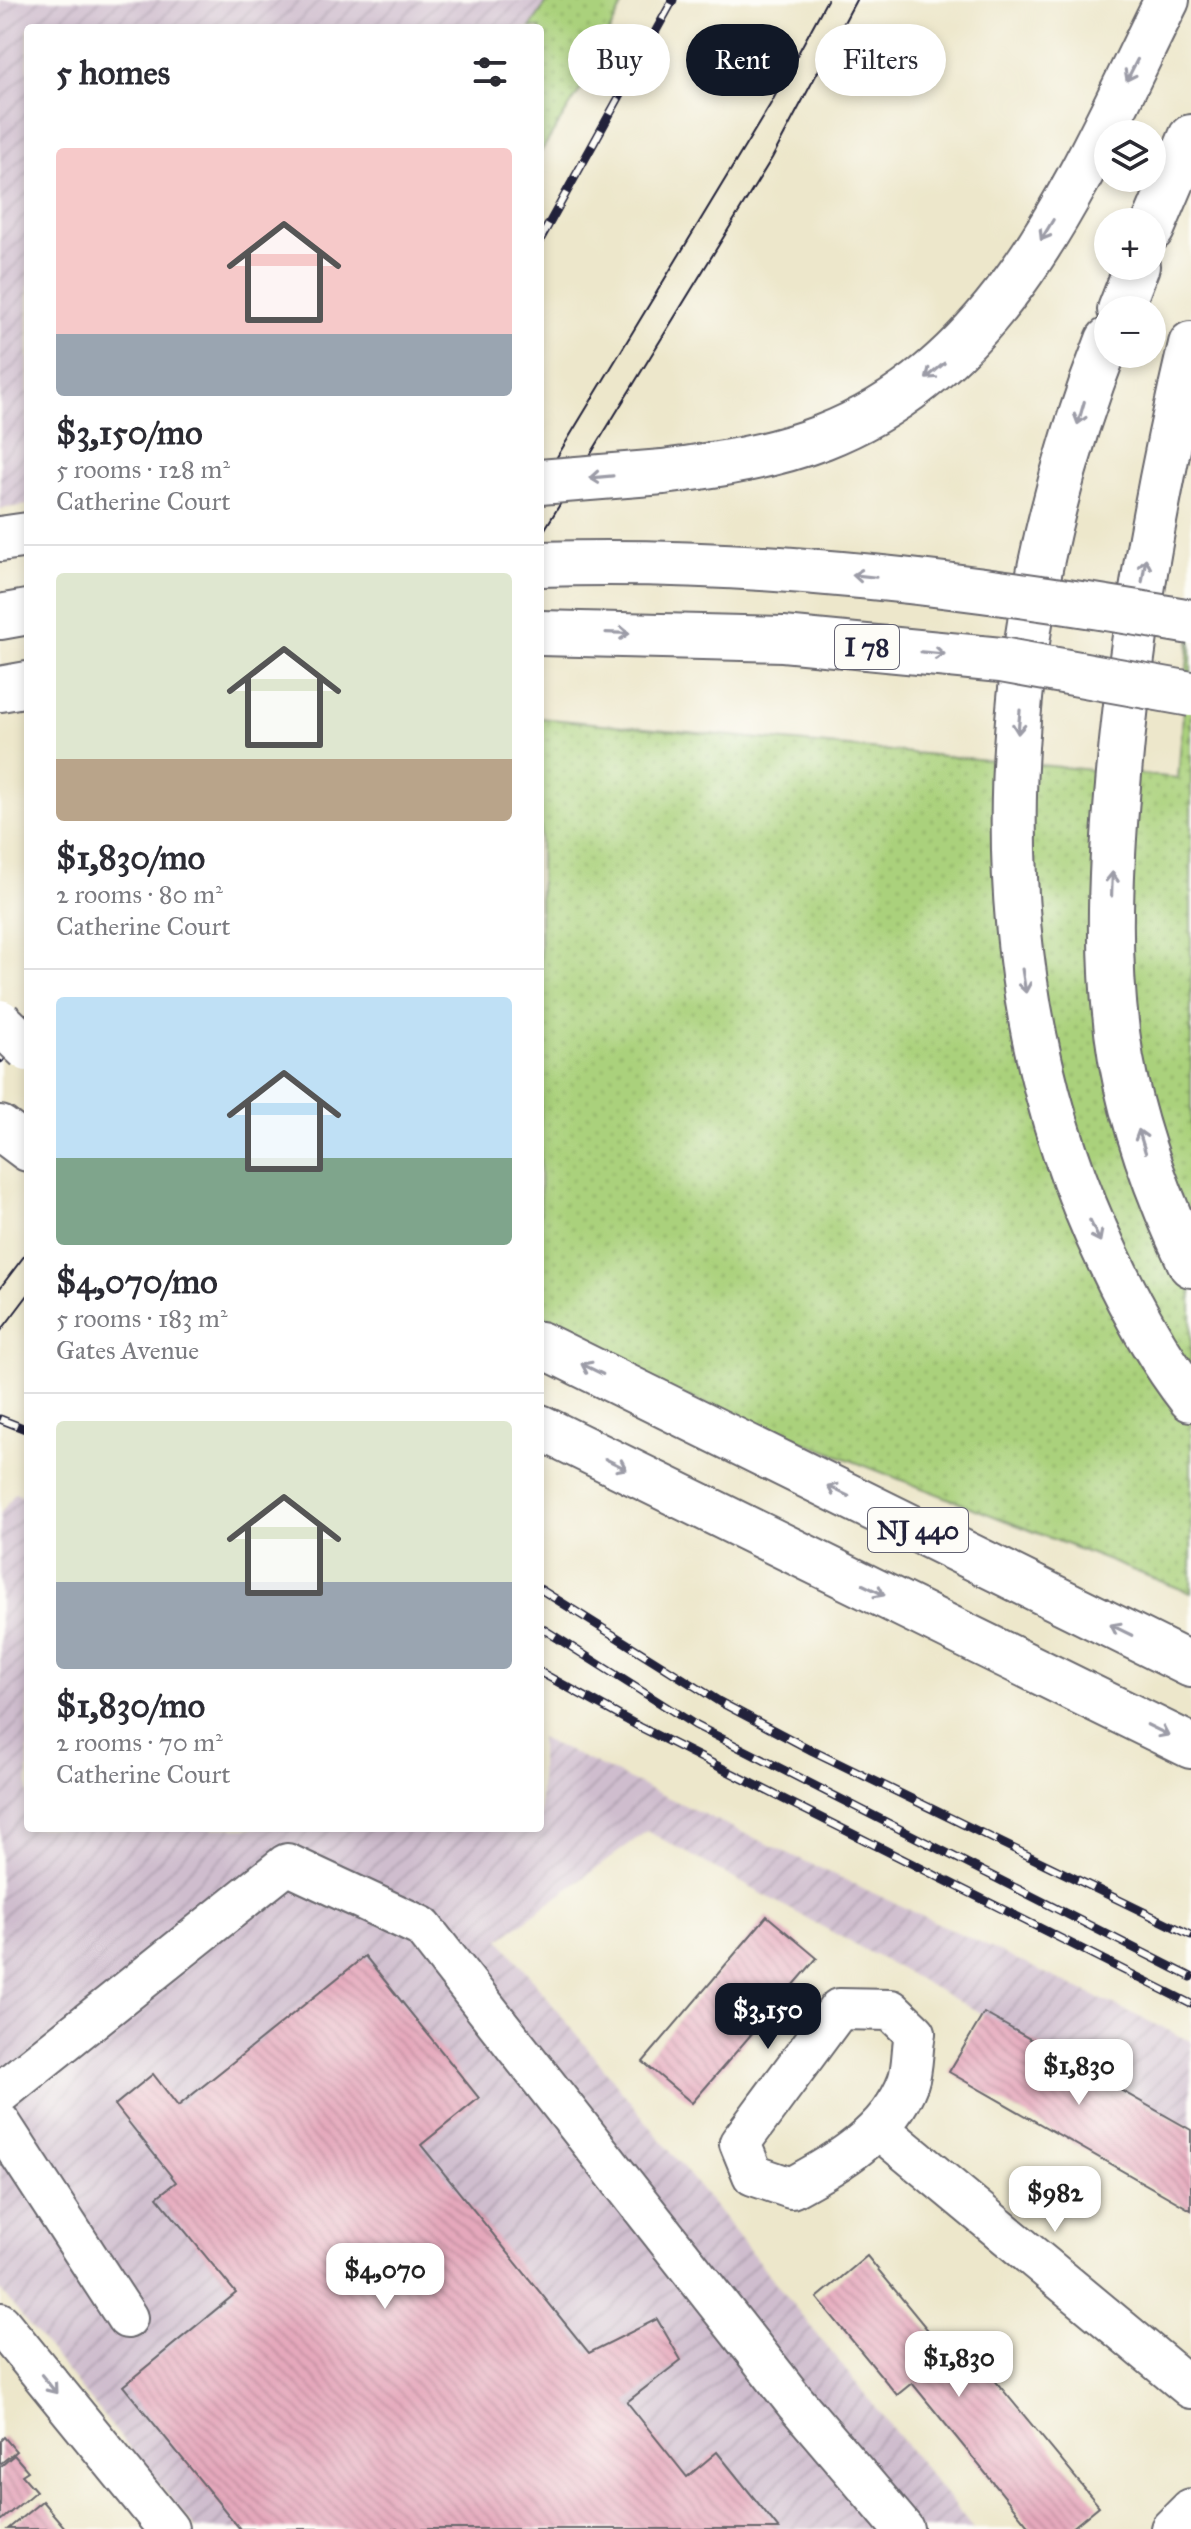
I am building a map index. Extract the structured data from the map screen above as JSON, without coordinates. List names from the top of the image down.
{
  "streets": {
    "highway": ["I 78", "NJ 440"]
  },
  "page": {
    "chip": ["Buy", "Rent", "Filters"],
    "heading": "5 homes",
    "map_buttons": ["+", "−"],
    "list": [
      {
        "name": "$3,150/mo",
        "note": "5 rooms · 128 m² · Catherine Court"
      },
      {
        "name": "$1,830/mo",
        "note": "2 rooms · 80 m² · Catherine Court"
      },
      {
        "name": "$4,070/mo",
        "note": "5 rooms · 183 m² · Gates Avenue"
      },
      {
        "name": "$1,830/mo",
        "note": "2 rooms · 70 m² · Catherine Court"
      }
    ],
    "price": [
      "$3,150",
      "$1,830",
      "$982",
      "$4,070",
      "$1,830"
    ]
  }
}
